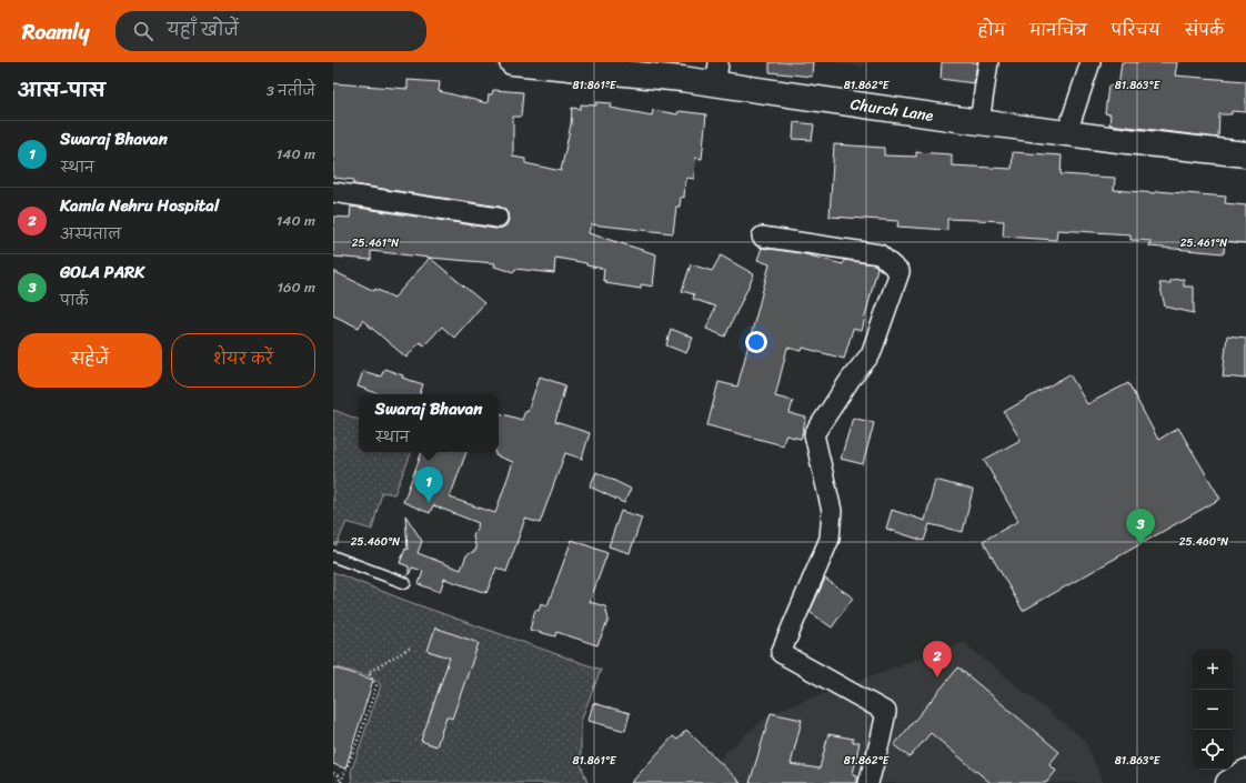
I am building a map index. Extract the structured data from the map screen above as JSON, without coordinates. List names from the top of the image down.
{
  "streets": {
    "street": ["Church Lane"]
  },
  "page": {
    "header": "Roamly",
    "search": "यहाँ खोजें",
    "nav": [
      "होम",
      "मानचित्र",
      "परिचय",
      "संपर्क"
    ],
    "heading": ["आस-पास", "3 नतीजे"],
    "list": [
      {
        "mark": "1",
        "name": "Swaraj Bhavan",
        "note": "स्थान",
        "value": "140 m"
      },
      {
        "mark": "2",
        "name": "Kamla Nehru Hospital",
        "note": "अस्पताल",
        "value": "140 m"
      },
      {
        "mark": "3",
        "name": "GOLA PARK",
        "note": "पार्क",
        "value": "160 m"
      }
    ],
    "buttons": ["सहेजें", "शेयर करें"],
    "popup": ["Swaraj Bhavan", "स्थान"],
    "pins": ["1", "3", "2"],
    "map_buttons": ["+", "−"]
  },
  "coordinates": [
    "81.861°E",
    "81.862°E",
    "81.863°E",
    "25.461°N",
    "25.460°N"
  ]
}
